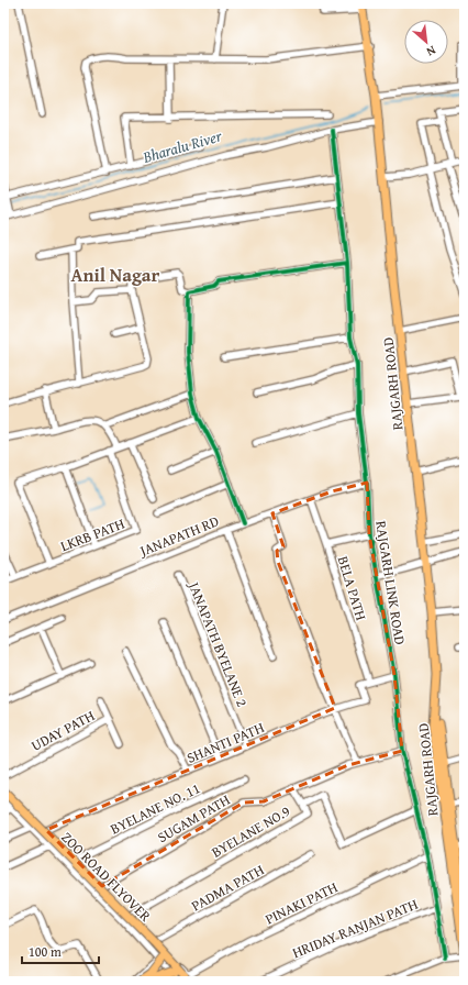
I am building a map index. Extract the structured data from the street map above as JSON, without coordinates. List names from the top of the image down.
{
  "streets": {
    "main road": ["RAJGARH ROAD", "ZOO ROAD FLYOVER"],
    "street": [
      "LKRB PATH",
      "JANAPATH RD",
      "RAJGARH LINK ROAD",
      "BELA PATH",
      "JANAPATH BYELANE 2",
      "UDAY PATH",
      "SHANTI PATH",
      "BYELANE NO. 11",
      "SUGAM PATH",
      "BYELANE NO.9",
      "PADMA PATH",
      "PINAKI PATH",
      "HRIDAY RANJAN PATH"
    ]
  },
  "crossings": [
    ["JANAPATH RD", "RAJGARH LINK ROAD"],
    ["RAJGARH LINK ROAD", "BELA PATH"],
    ["RAJGARH LINK ROAD", "SUGAM PATH"],
    ["RAJGARH LINK ROAD", "BYELANE NO.9"],
    ["RAJGARH LINK ROAD", "PINAKI PATH"],
    ["RAJGARH LINK ROAD", "HRIDAY RANJAN PATH"],
    ["BELA PATH", "SHANTI PATH"],
    ["JANAPATH BYELANE 2", "SHANTI PATH"],
    ["ZOO ROAD FLYOVER", "PINAKI PATH"]
  ],
  "districts": ["Anil Nagar"],
  "water": ["Bharalu River"],
  "scale_bar": "100 m",
  "north": "bottom right"
}
